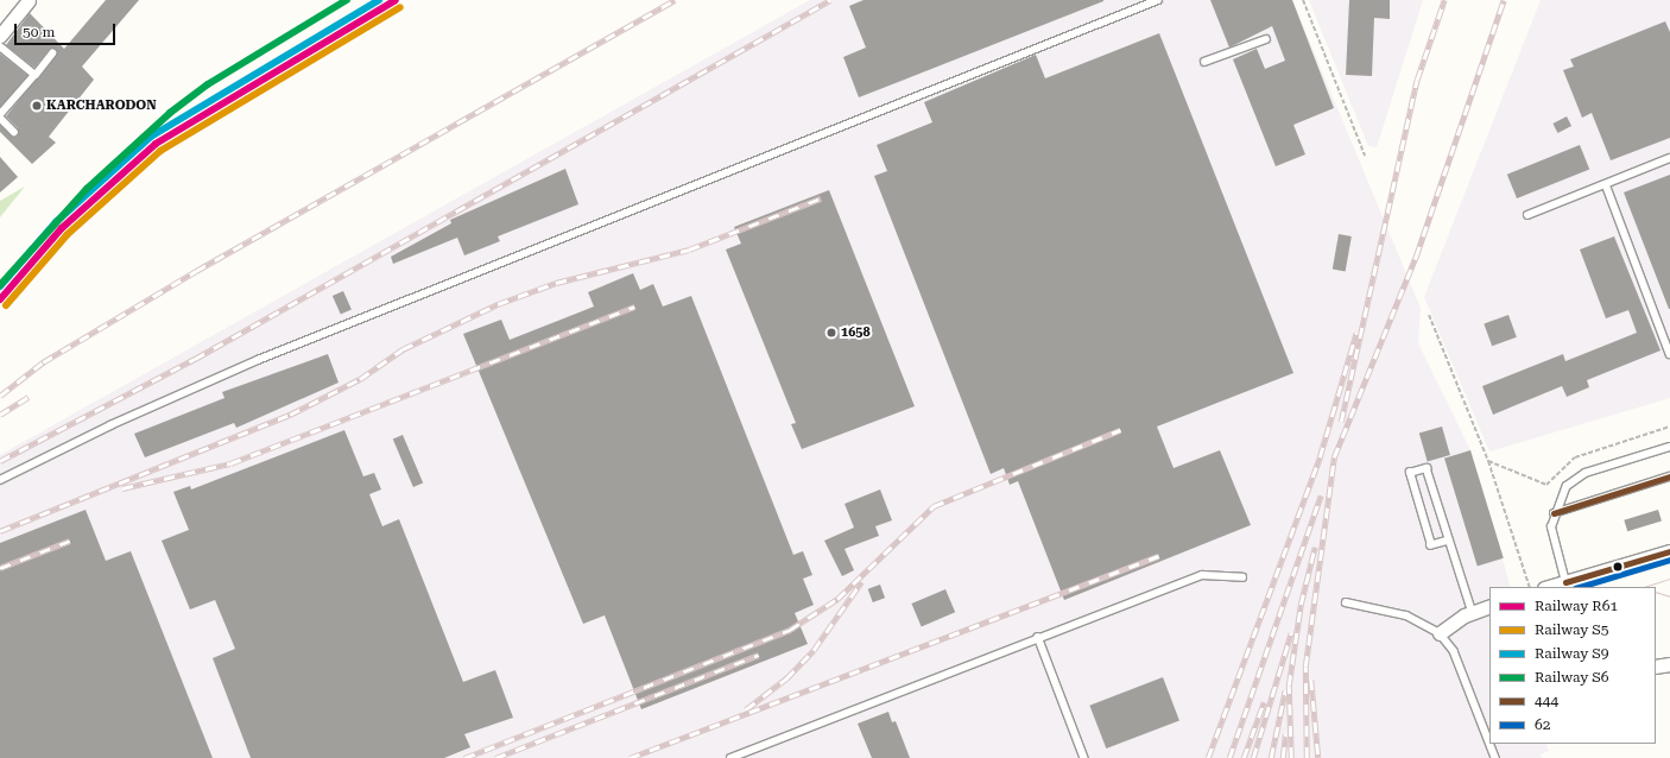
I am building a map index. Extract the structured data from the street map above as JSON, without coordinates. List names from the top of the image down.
{
  "places": ["KARCHARODON", "1658"],
  "lines": [
    "rail line R61",
    "rail line S9",
    "rail line S6",
    "rail line S5",
    "transit line 444",
    "transit line 62"
  ],
  "legend": [
    "Railway R61",
    "Railway S5",
    "Railway S9",
    "Railway S6",
    "444",
    "62"
  ],
  "scale_bar": "50 m"
}
